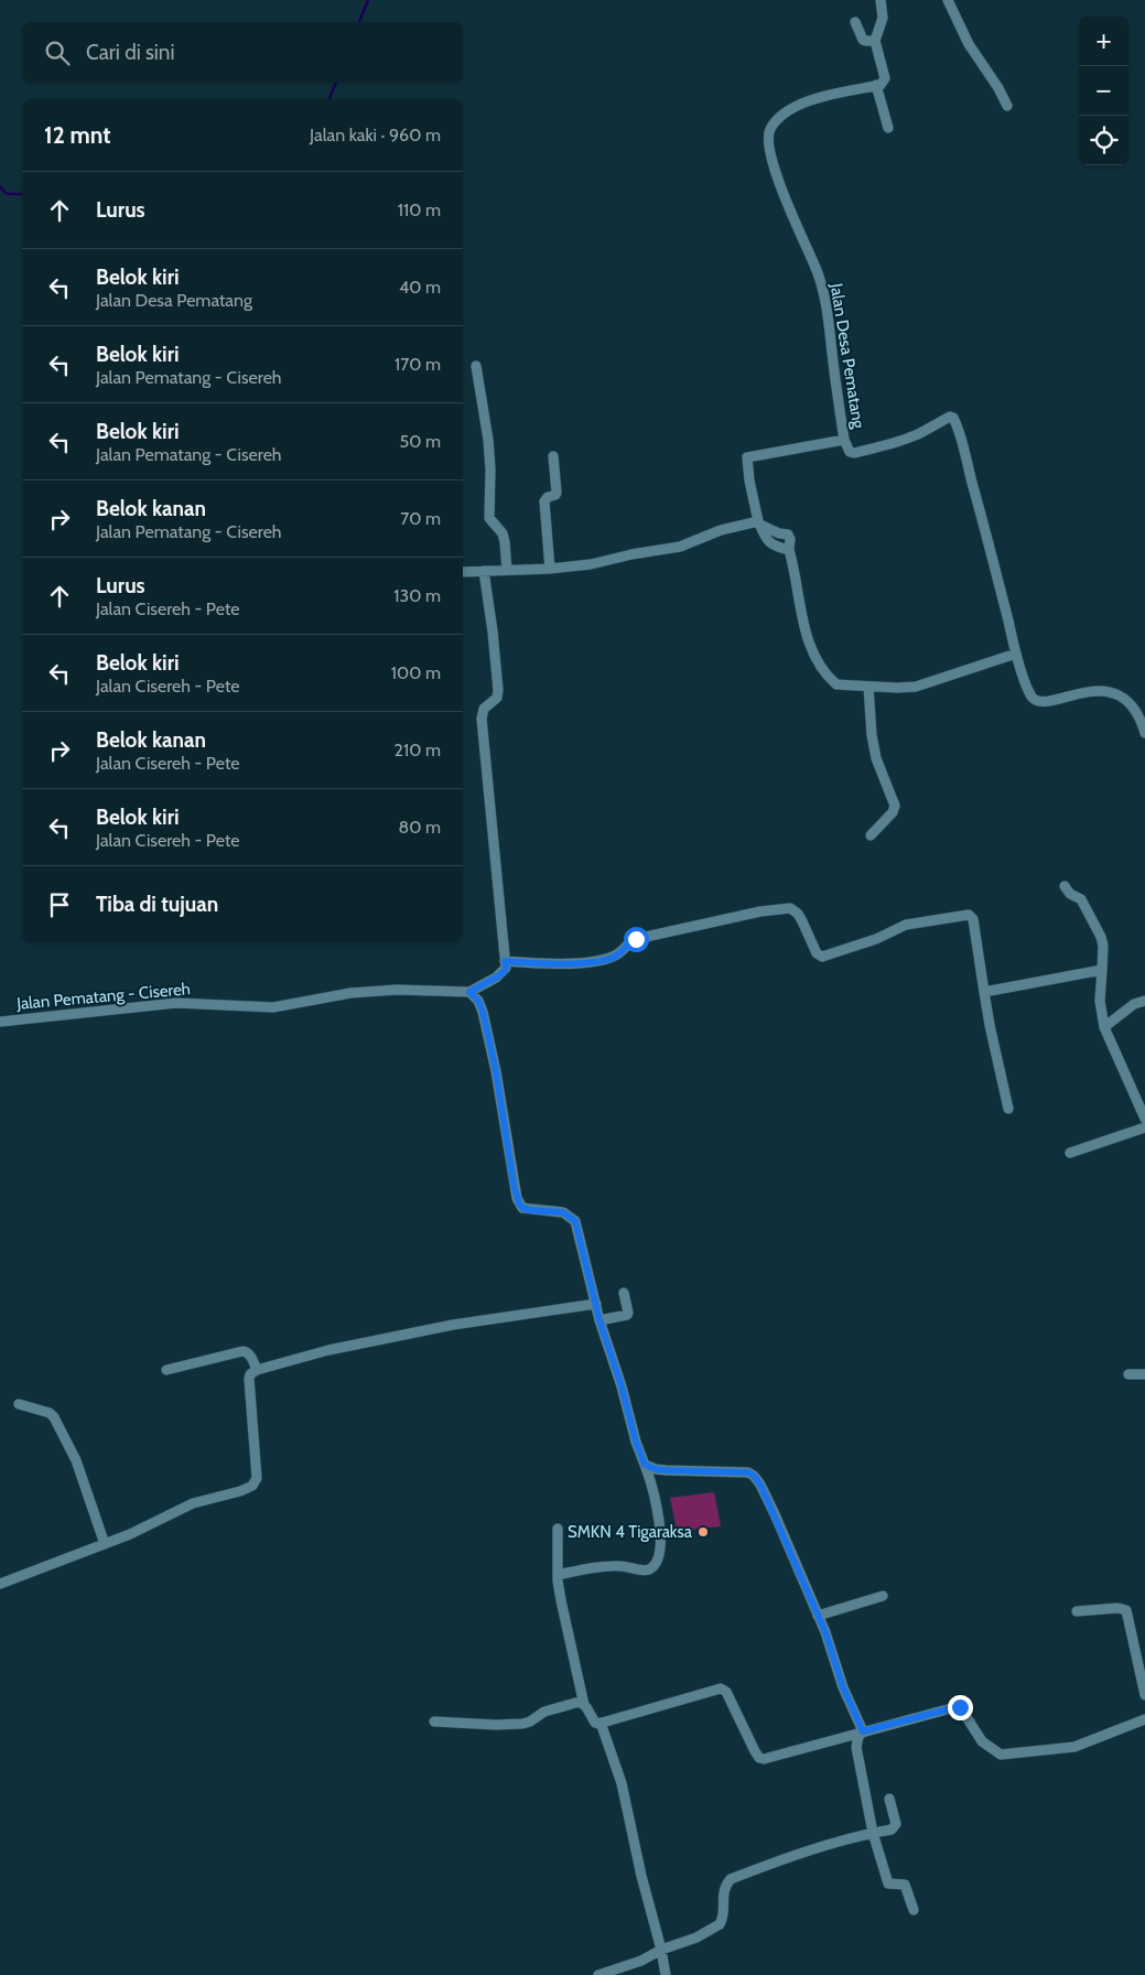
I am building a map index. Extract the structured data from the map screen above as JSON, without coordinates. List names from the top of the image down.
{
  "streets": {
    "street": ["Jalan Desa Pematang", "Jalan Pematang - Cisereh"]
  },
  "places": ["SMKN 4 Tigaraksa"],
  "page": {
    "map_buttons": ["+", "−"],
    "search": "Cari di sini",
    "heading": ["12 mnt", "Jalan kaki · 960 m"],
    "list": [
      ["Lurus", "110 m"],
      ["Belok kiri", "Jalan Desa Pematang", "40 m"],
      ["Belok kiri", "Jalan Pematang - Cisereh", "170 m"],
      ["Belok kiri", "Jalan Pematang - Cisereh", "50 m"],
      ["Belok kanan", "Jalan Pematang - Cisereh", "70 m"],
      ["Lurus", "Jalan Cisereh - Pete", "130 m"],
      ["Belok kiri", "Jalan Cisereh - Pete", "100 m"],
      ["Belok kanan", "Jalan Cisereh - Pete", "210 m"],
      ["Belok kiri", "Jalan Cisereh - Pete", "80 m"],
      "Tiba di tujuan"
    ]
  }
}
